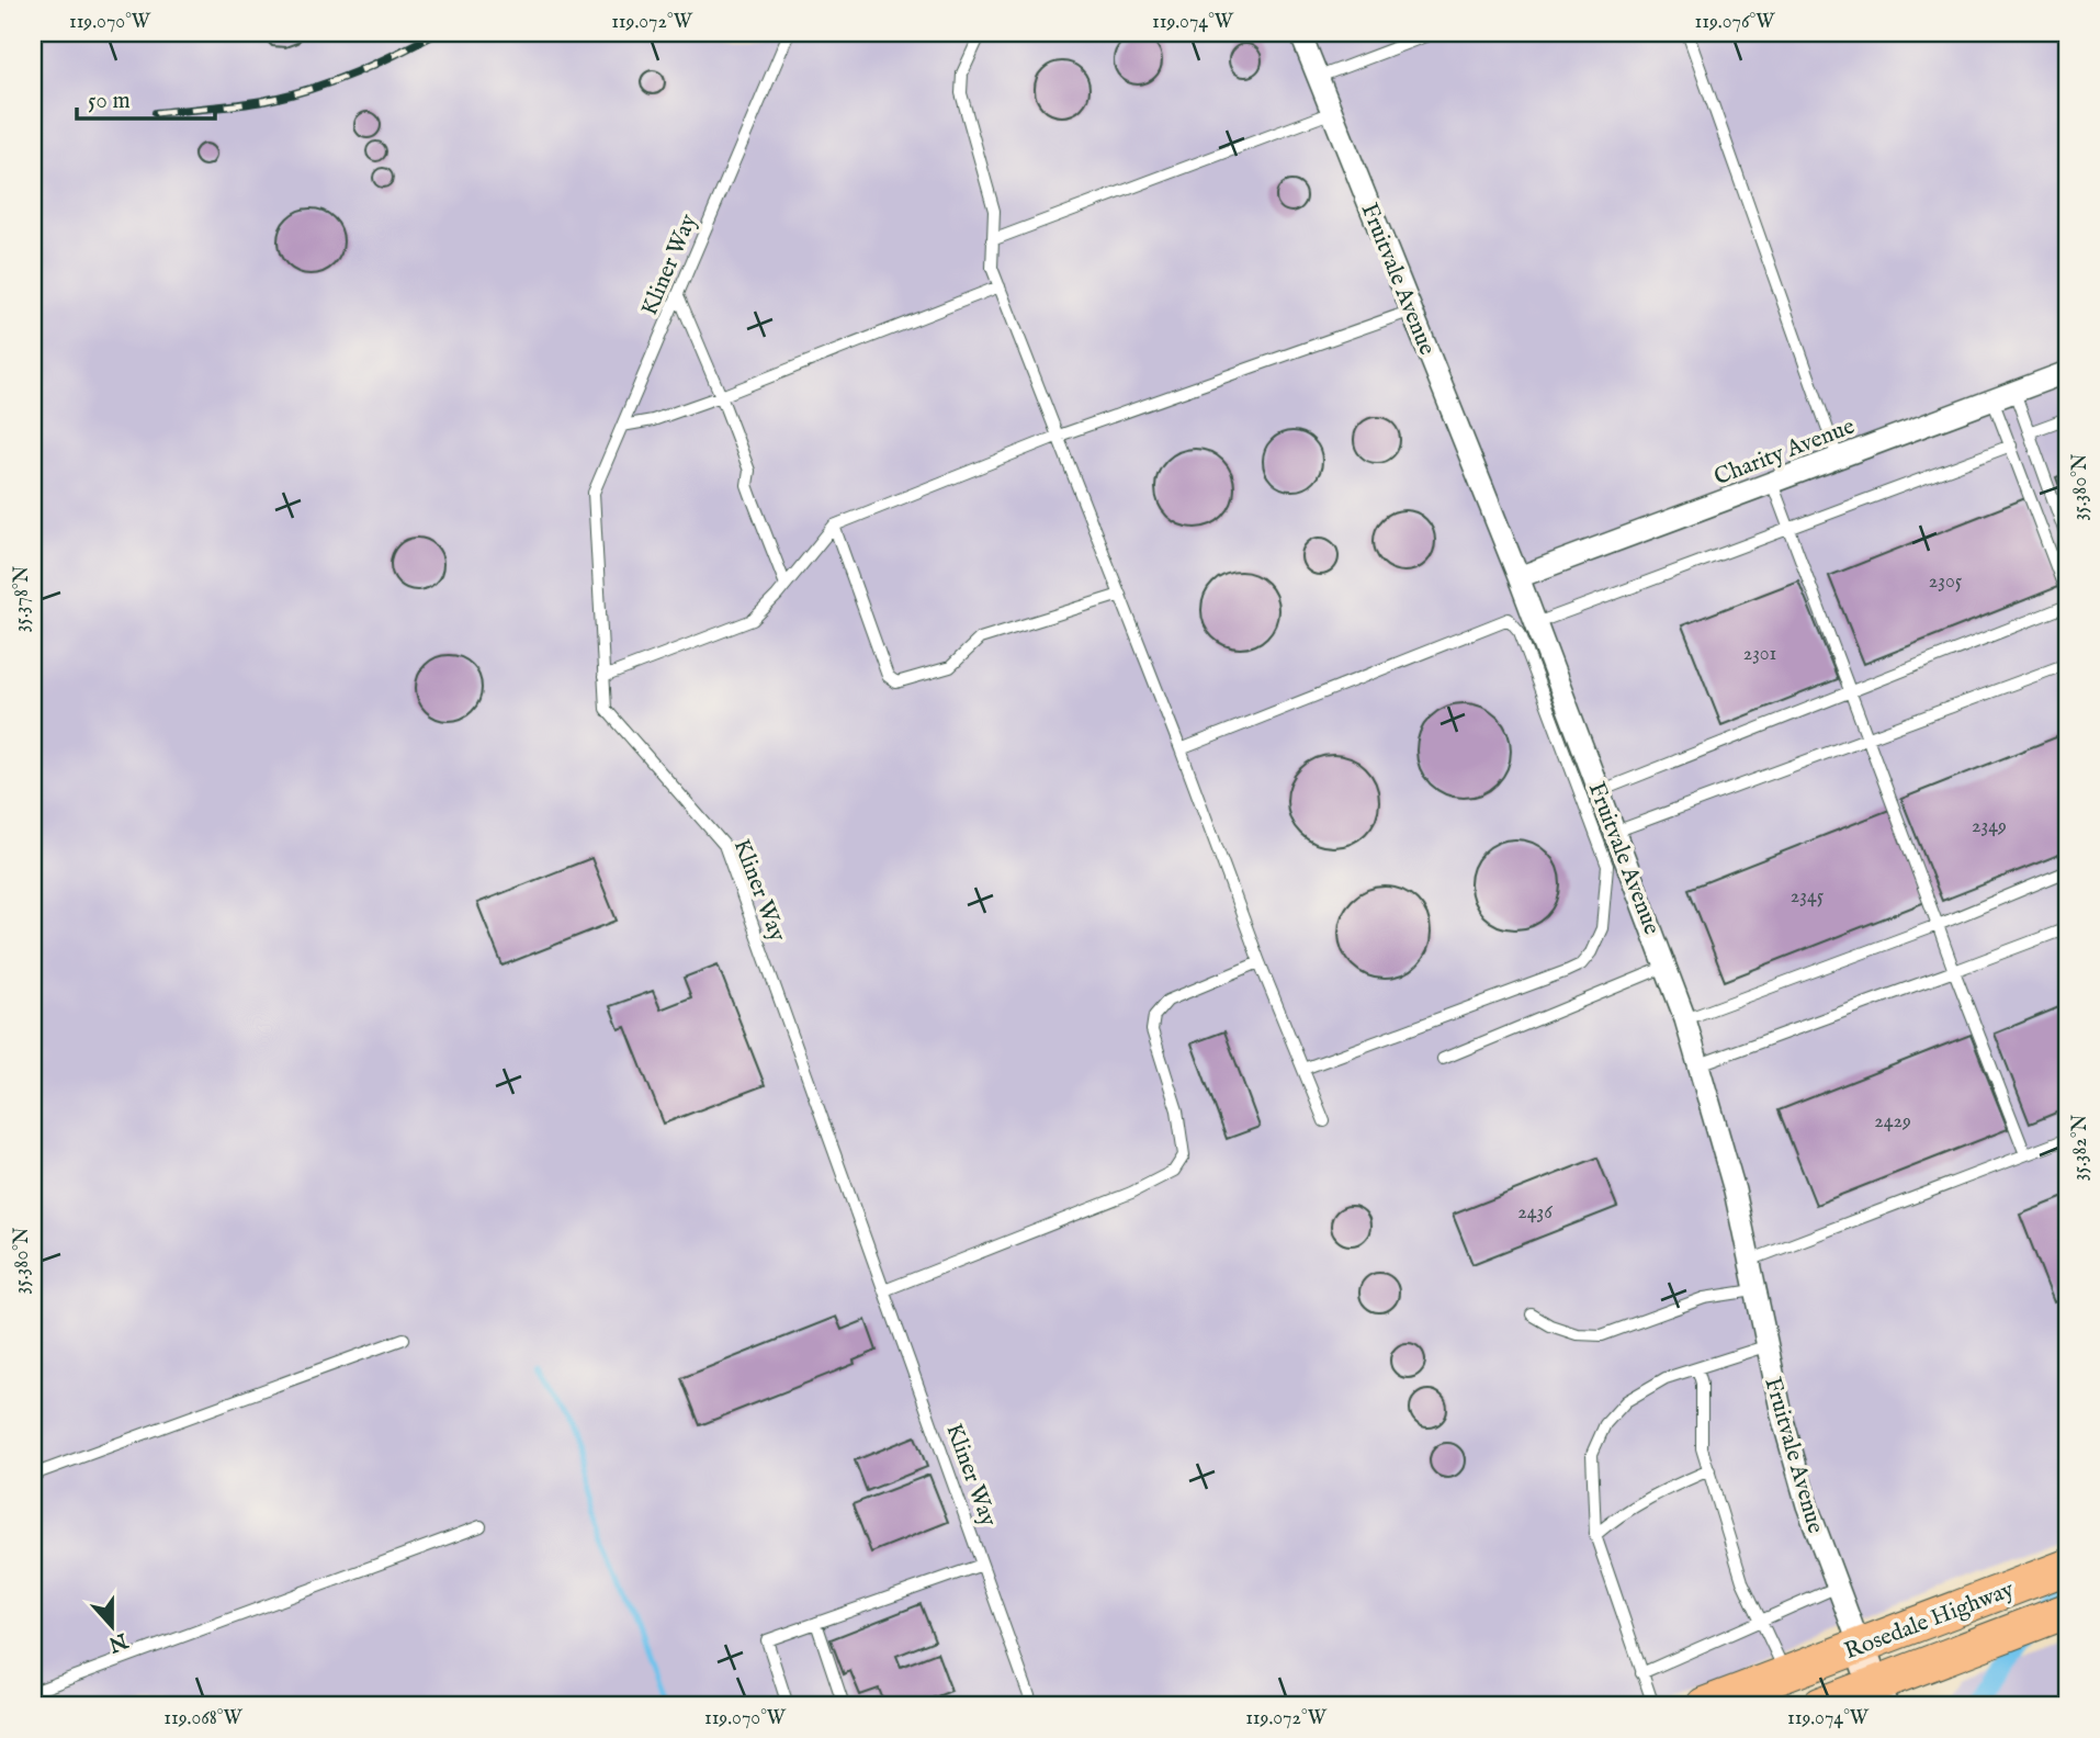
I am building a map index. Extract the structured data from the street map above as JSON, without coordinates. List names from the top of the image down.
{
  "streets": {
    "main road": ["Fruitvale Avenue", "Rosedale Highway"],
    "street": ["Charity Avenue"],
    "lane": ["Kliner Way"]
  },
  "crossings": [
    ["Fruitvale Avenue", "Charity Avenue"],
    ["Fruitvale Avenue", "Rosedale Highway"]
  ],
  "house_numbers": [
    "2305",
    "2301",
    "2349",
    "2345",
    "2429",
    "2436"
  ],
  "scale_bar": "50 m",
  "north": "bottom",
  "coordinates": [
    "119.070°W",
    "119.072°W",
    "119.074°W",
    "119.076°W",
    "35.380°N",
    "35.378°N",
    "35.382°N",
    "119.068°W"
  ]
}
